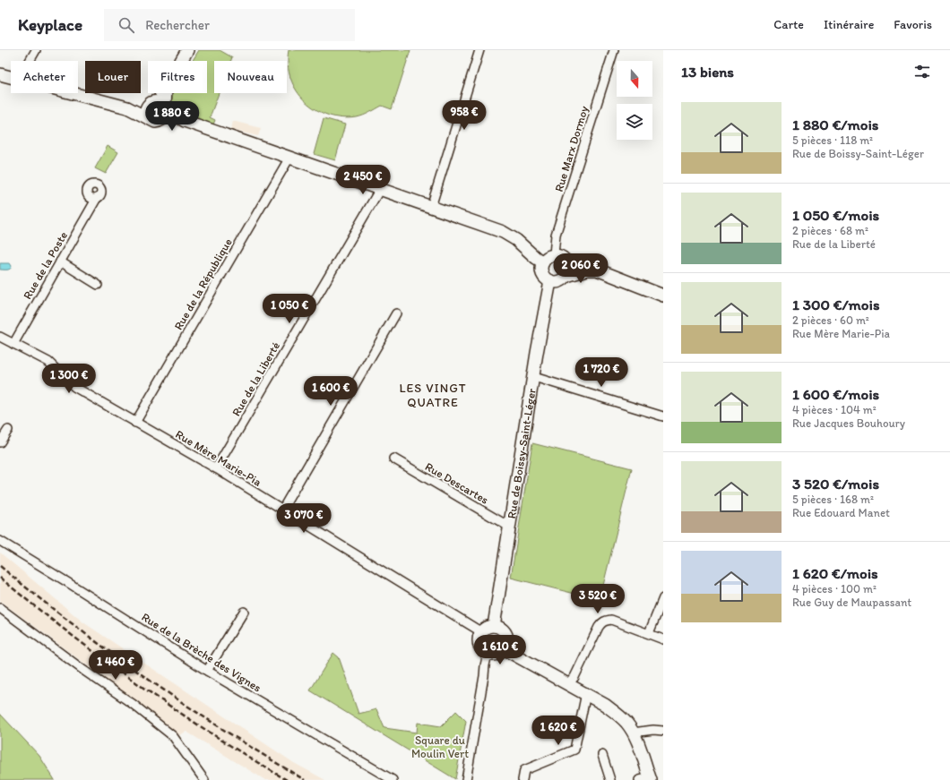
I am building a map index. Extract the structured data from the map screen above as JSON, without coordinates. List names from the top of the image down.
{
  "streets": {
    "main road": ["Rue de Boissy-Saint-Léger"],
    "street": [
      "Rue Marx Dormoy",
      "Rue de la Poste",
      "Rue de la République",
      "Rue de la Liberté",
      "Rue Mère Marie-Pia",
      "Rue Descartes",
      "Rue de la Brèche des Vignes"
    ]
  },
  "crossings": [
    ["Rue Marx Dormoy", "Rue de Boissy-Saint-Léger"],
    ["Rue de la Poste", "Rue Mère Marie-Pia"],
    ["Rue de la République", "Rue Mère Marie-Pia"],
    ["Rue de la Liberté", "Rue Mère Marie-Pia"],
    ["Rue de Boissy-Saint-Léger", "Rue Mère Marie-Pia"],
    ["Rue de Boissy-Saint-Léger", "Rue Descartes"]
  ],
  "districts": ["LES VINGT QUATRE"],
  "parks": ["Square du Moulin Vert"],
  "north": "bottom",
  "page": {
    "header": "Keyplace",
    "search": "Rechercher",
    "nav": ["Carte", "Itinéraire", "Favoris"],
    "heading": "13 biens",
    "chip": [
      "Acheter",
      "Louer",
      "Filtres",
      "Nouveau"
    ],
    "list": [
      {
        "name": "1 880 €/mois",
        "note": "5 pièces · 118 m² · Rue de Boissy-Saint-Léger"
      },
      {
        "name": "1 050 €/mois",
        "note": "2 pièces · 68 m² · Rue de la Liberté"
      },
      {
        "name": "1 300 €/mois",
        "note": "2 pièces · 60 m² · Rue Mère Marie-Pia"
      },
      {
        "name": "1 600 €/mois",
        "note": "4 pièces · 104 m² · Rue Jacques Bouhoury"
      },
      {
        "name": "3 520 €/mois",
        "note": "5 pièces · 168 m² · Rue Edouard Manet"
      },
      {
        "name": "1 620 €/mois",
        "note": "4 pièces · 100 m² · Rue Guy de Maupassant"
      }
    ],
    "price": [
      "958 €",
      "1 880 €",
      "2 450 €",
      "2 060 €",
      "1 050 €",
      "1 720 €",
      "1 300 €",
      "1 600 €",
      "3 070 €",
      "3 520 €",
      "1 610 €",
      "1 460 €",
      "1 620 €"
    ]
  }
}
